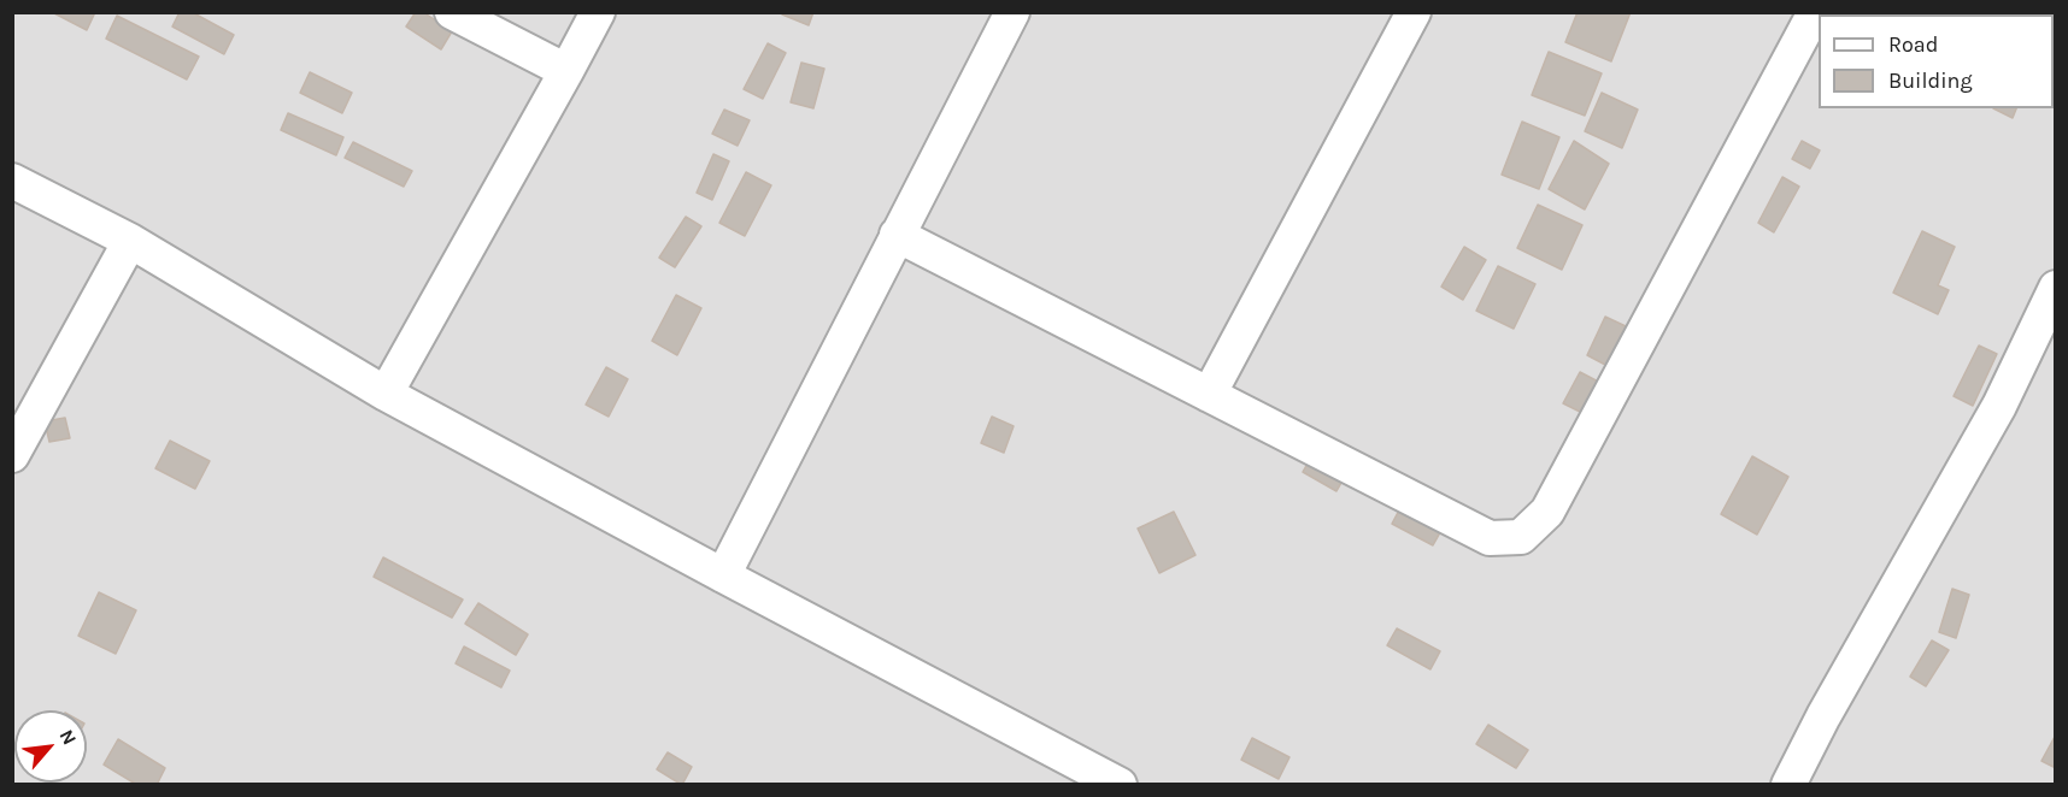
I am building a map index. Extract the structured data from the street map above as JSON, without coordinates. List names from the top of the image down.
{
  "legend": ["Road", "Building"],
  "north": "top right"
}
